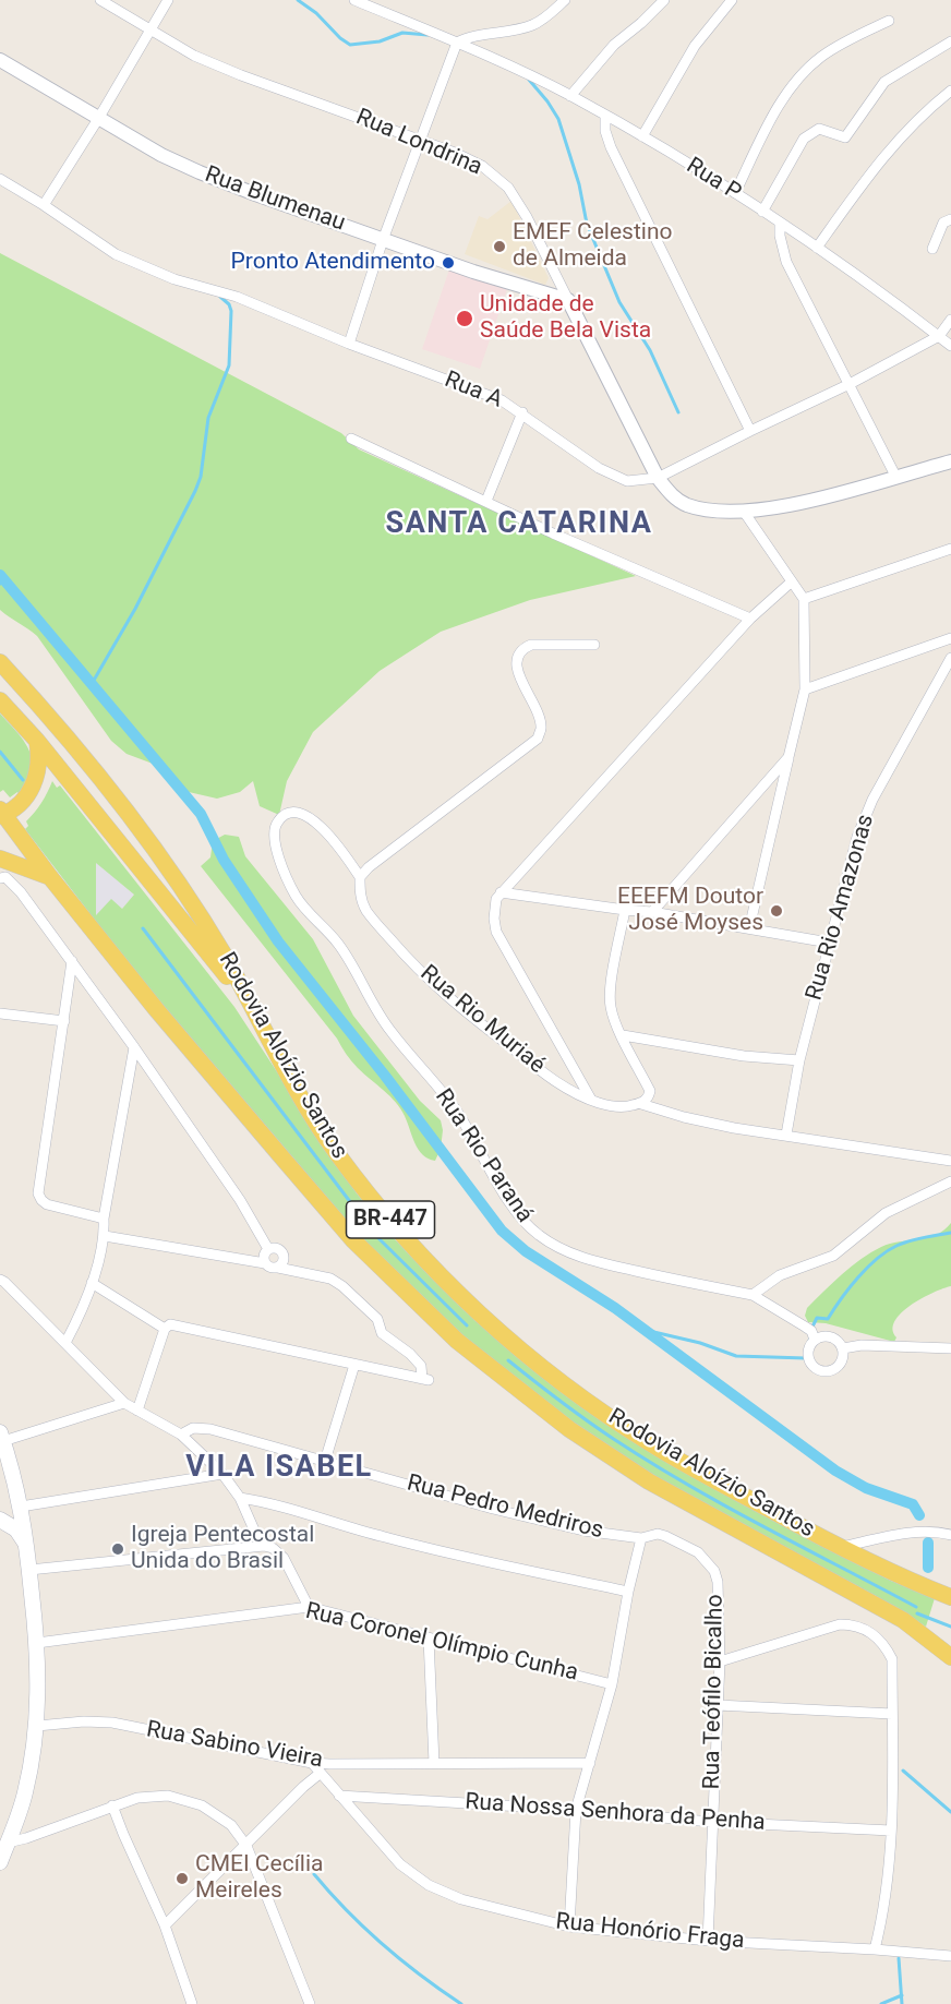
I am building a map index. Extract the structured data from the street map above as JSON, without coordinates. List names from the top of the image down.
{
  "streets": {
    "main road": ["Rodovia Aloízio Santos", "BR-447"],
    "street": [
      "Rua Londrina",
      "Rua P",
      "Rua Blumenau",
      "Rua A",
      "Rua Rio Amazonas",
      "Rua Rio Muriaé",
      "Rua Rio Paraná",
      "Rua Pedro Medriros",
      "Rua Coronel Olímpio Cunha",
      "Rua Teófilo Bicalho",
      "Rua Sabino Vieira",
      "Rua Nossa Senhora da Penha",
      "Rua Honório Fraga"
    ]
  },
  "crossings": [
    ["Rua Londrina", "Rua Blumenau"],
    ["Rua Londrina", "Rua A"],
    ["Rua Rio Amazonas", "Rua Rio Muriaé"],
    ["Rua Rio Muriaé", "Rua Rio Paraná"],
    ["Rua Pedro Medriros", "Rua Teófilo Bicalho"],
    ["Rua Teófilo Bicalho", "Rua Nossa Senhora da Penha"],
    ["Rua Teófilo Bicalho", "Rua Honório Fraga"],
    ["Rua Sabino Vieira", "Rua Honório Fraga"],
    ["Rua Nossa Senhora da Penha", "Rua Honório Fraga"]
  ],
  "districts": ["SANTA CATARINA", "VILA ISABEL"],
  "places": [
    "EMEF Celestino de Almeida",
    "Pronto Atendimento",
    "Unidade de Saúde Bela Vista",
    "EEEFM Doutor José Moyses",
    "Igreja Pentecostal Unida do Brasil",
    "CMEI Cecília Meireles"
  ]
}
